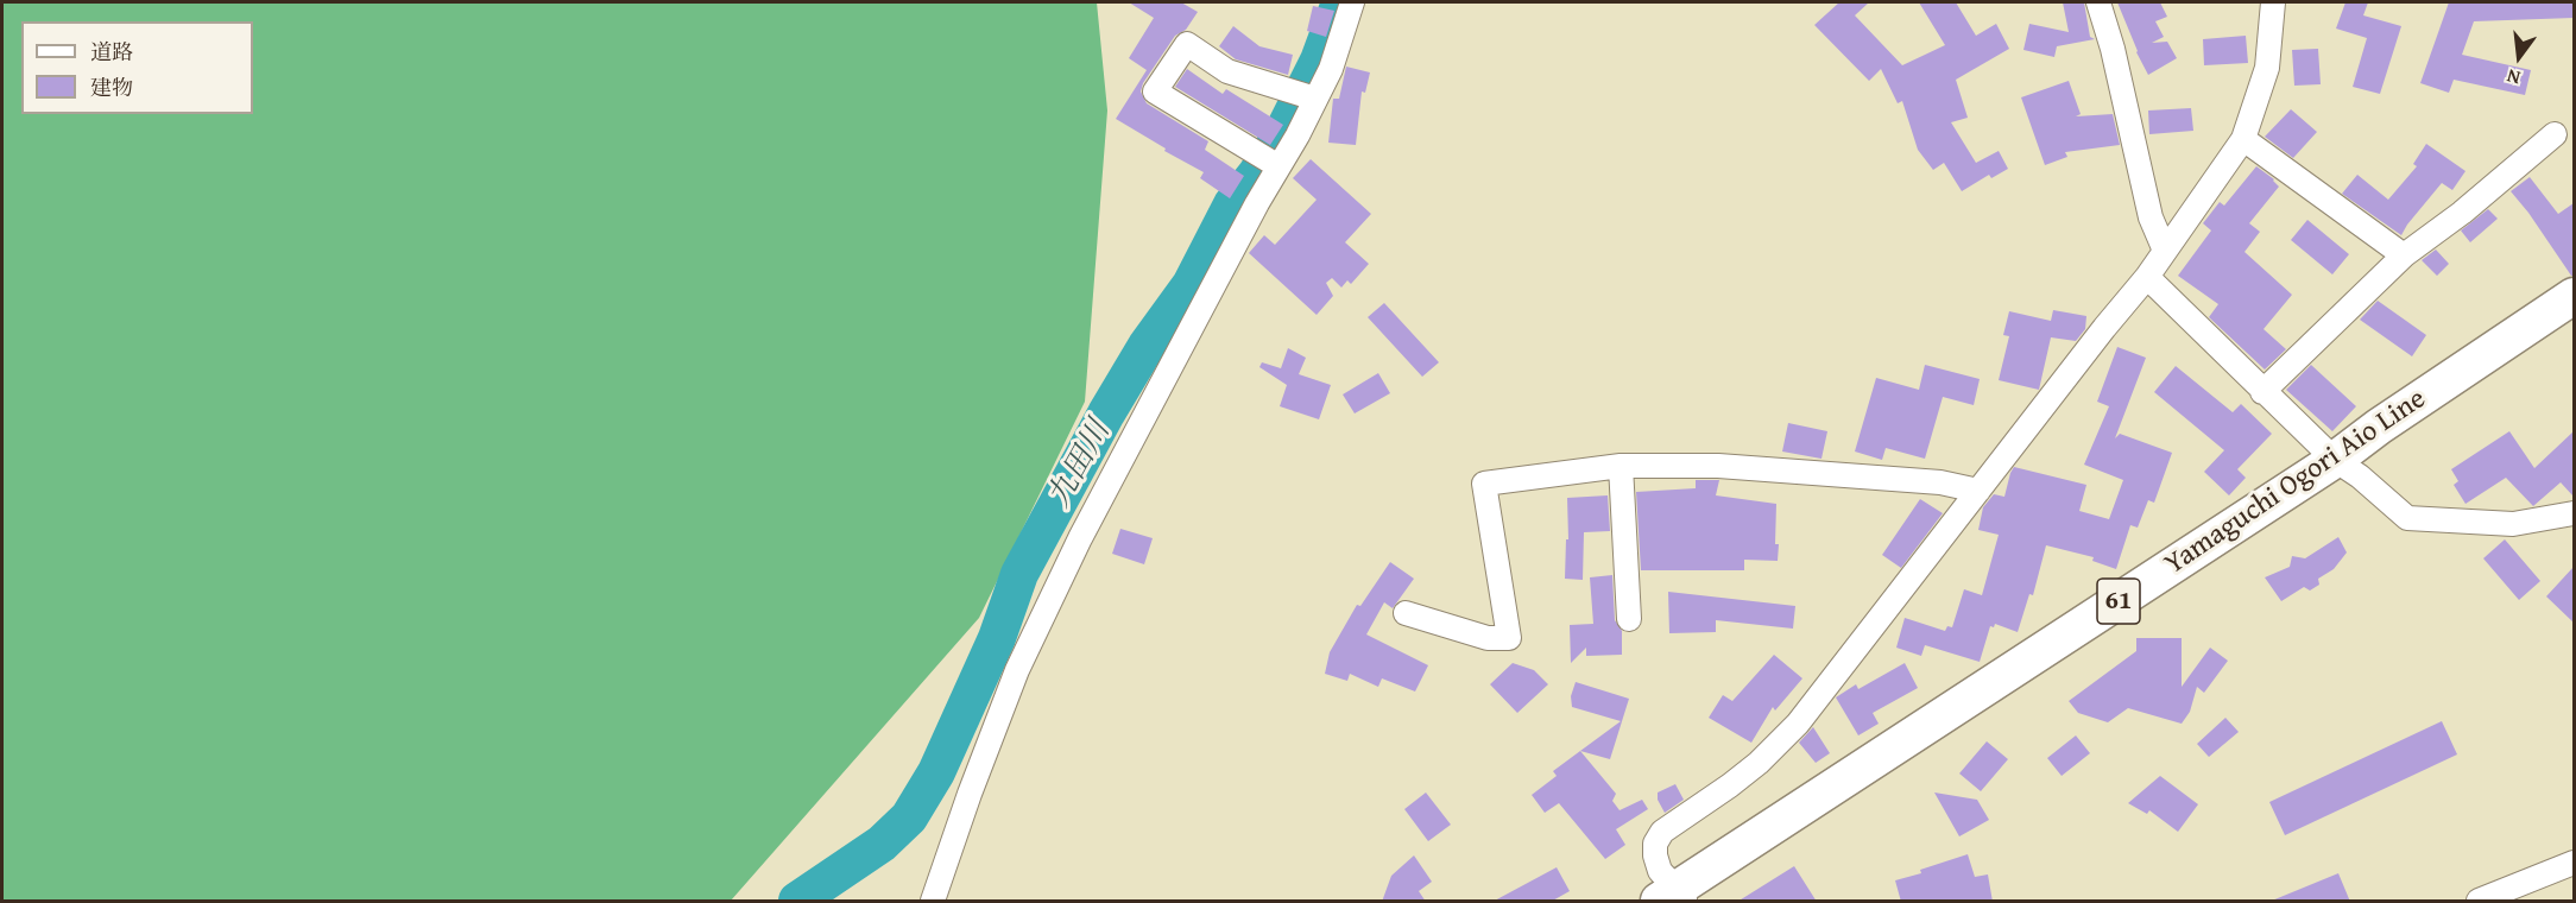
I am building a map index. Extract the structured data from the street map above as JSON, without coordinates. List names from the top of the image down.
{
  "streets": {
    "main road": ["Yamaguchi Ogori Aio Line", "61"]
  },
  "water": ["九田川"],
  "legend": ["道路", "建物"],
  "north": "bottom"
}
